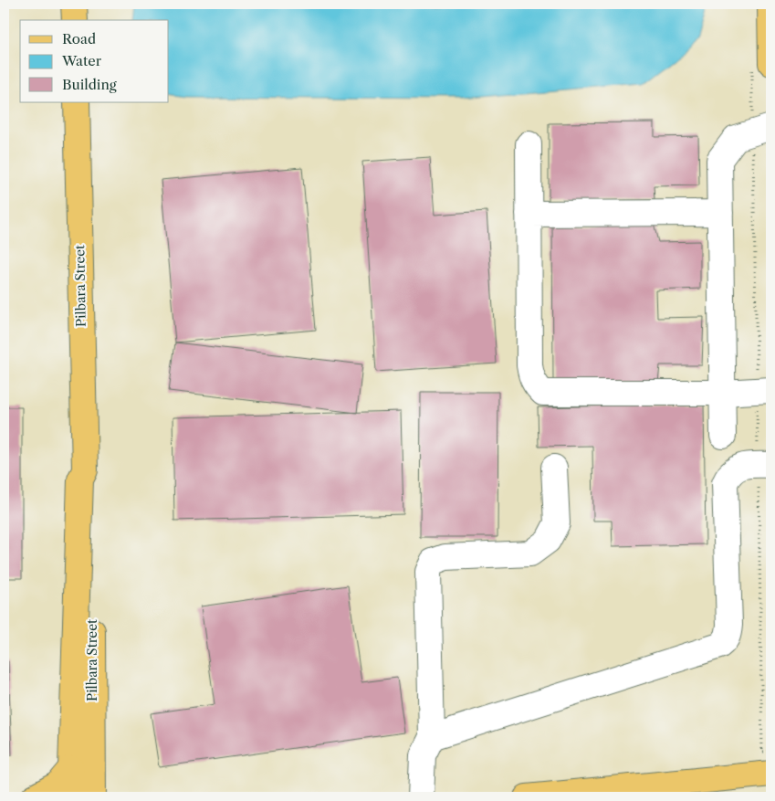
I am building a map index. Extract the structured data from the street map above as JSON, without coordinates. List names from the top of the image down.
{
  "streets": {
    "main road": ["Pilbara Street"]
  },
  "legend": ["Road", "Water", "Building"]
}
